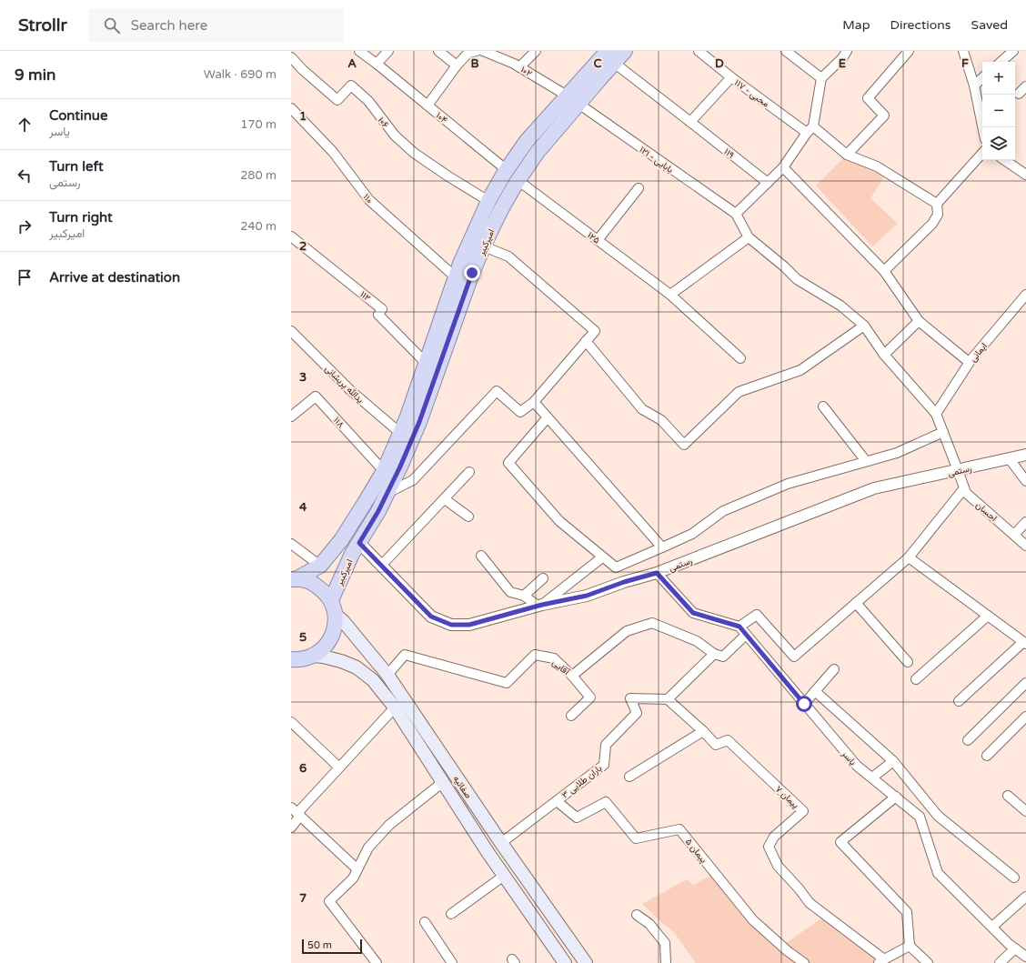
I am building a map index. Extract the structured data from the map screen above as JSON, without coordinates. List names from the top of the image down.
{
  "streets": {
    "main road": ["امیرکبیر", "صفائیه"],
    "street": [
      "۱۰۲",
      "محبی - ۱۱۷",
      "۱۰۴",
      "۱۰۶",
      "۱۱۹",
      "بابایی - ۱۲۱",
      "۱۱۰",
      "۱۲۵",
      "۱۱۲",
      "ایمانی",
      "یدالله پریشانی",
      "۱۱۸",
      "رستمی",
      "احسان",
      "آقایی",
      "یاسر",
      "باران طلایی ۳",
      "پیمان ۷",
      "پیمان ۵"
    ]
  },
  "crossings": [
    ["۱۰۲", "بابایی - ۱۲۱"],
    ["۱۰۲", "امیرکبیر"],
    ["۱۰۴", "امیرکبیر"],
    ["۱۰۶", "امیرکبیر"],
    ["۱۱۹", "امیرکبیر"],
    ["بابایی - ۱۲۱", "امیرکبیر"],
    ["۱۱۰", "امیرکبیر"],
    ["۱۲۵", "امیرکبیر"],
    ["امیرکبیر", "۱۱۲"],
    ["امیرکبیر", "یدالله پریشانی"],
    ["امیرکبیر", "۱۱۸"],
    ["امیرکبیر", "رستمی"],
    ["امیرکبیر", "صفائیه"],
    ["ایمانی", "احسان"],
    ["رستمی", "احسان"],
    ["آقایی", "صفائیه"],
    ["باران طلایی ۳", "صفائیه"],
    ["باران طلایی ۳", "پیمان ۵"]
  ],
  "scale_bar": "50 m",
  "page": {
    "header": "Strollr",
    "search": "Search here",
    "nav": ["Map", "Directions", "Saved"],
    "heading": ["9 min", "Walk · 690 m"],
    "map_buttons": ["+", "−"],
    "list": [
      ["Continue", "یاسر", "170 m"],
      ["Turn left", "رستمی", "280 m"],
      ["Turn right", "امیرکبیر", "240 m"],
      "Arrive at destination"
    ],
    "scale": "50 m"
  },
  "grid": {
    "columns": [
      "A",
      "B",
      "C",
      "D",
      "E",
      "F"
    ],
    "rows": [
      "1",
      "2",
      "3",
      "4",
      "5",
      "6",
      "7"
    ]
  }
}
